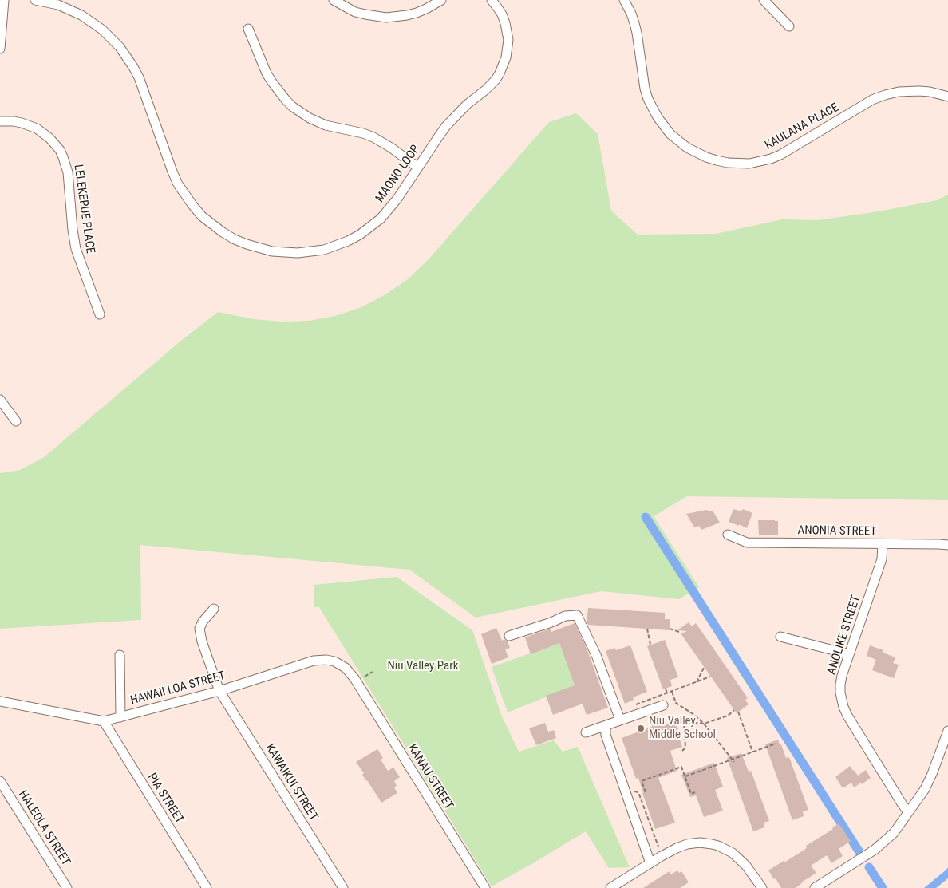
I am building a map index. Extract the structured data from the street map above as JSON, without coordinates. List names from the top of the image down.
{
  "streets": {
    "street": [
      "KAULANA PLACE",
      "MAONO LOOP",
      "LELEKEPUE PLACE",
      "ANONIA STREET",
      "ANOLIKE STREET",
      "HAWAII LOA STREET",
      "KANAU STREET",
      "KAWAIKUI STREET",
      "PIA STREET",
      "HALEOLA STREET"
    ]
  },
  "crossings": [
    ["ANONIA STREET", "ANOLIKE STREET"],
    ["HAWAII LOA STREET", "KANAU STREET"],
    ["HAWAII LOA STREET", "KAWAIKUI STREET"],
    ["HAWAII LOA STREET", "PIA STREET"]
  ],
  "parks": ["Niu Valley Park"],
  "places": ["Niu Valley Middle School"]
}
